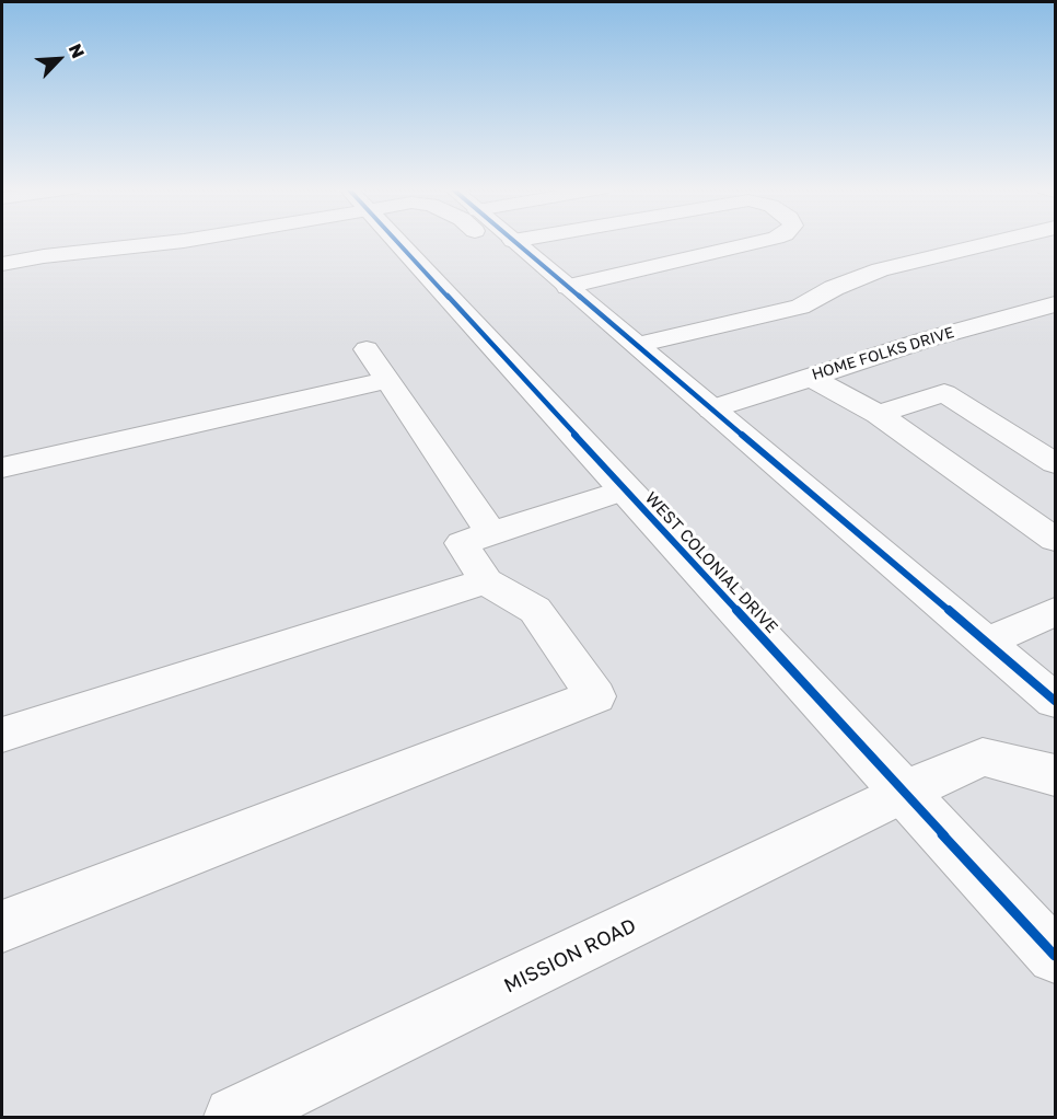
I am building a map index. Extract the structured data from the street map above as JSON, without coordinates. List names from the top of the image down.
{
  "streets": {
    "main road": ["HOME FOLKS DRIVE", "WEST COLONIAL DRIVE", "MISSION ROAD"]
  },
  "crossings": [
    ["WEST COLONIAL DRIVE", "MISSION ROAD"]
  ],
  "north": "top right"
}
